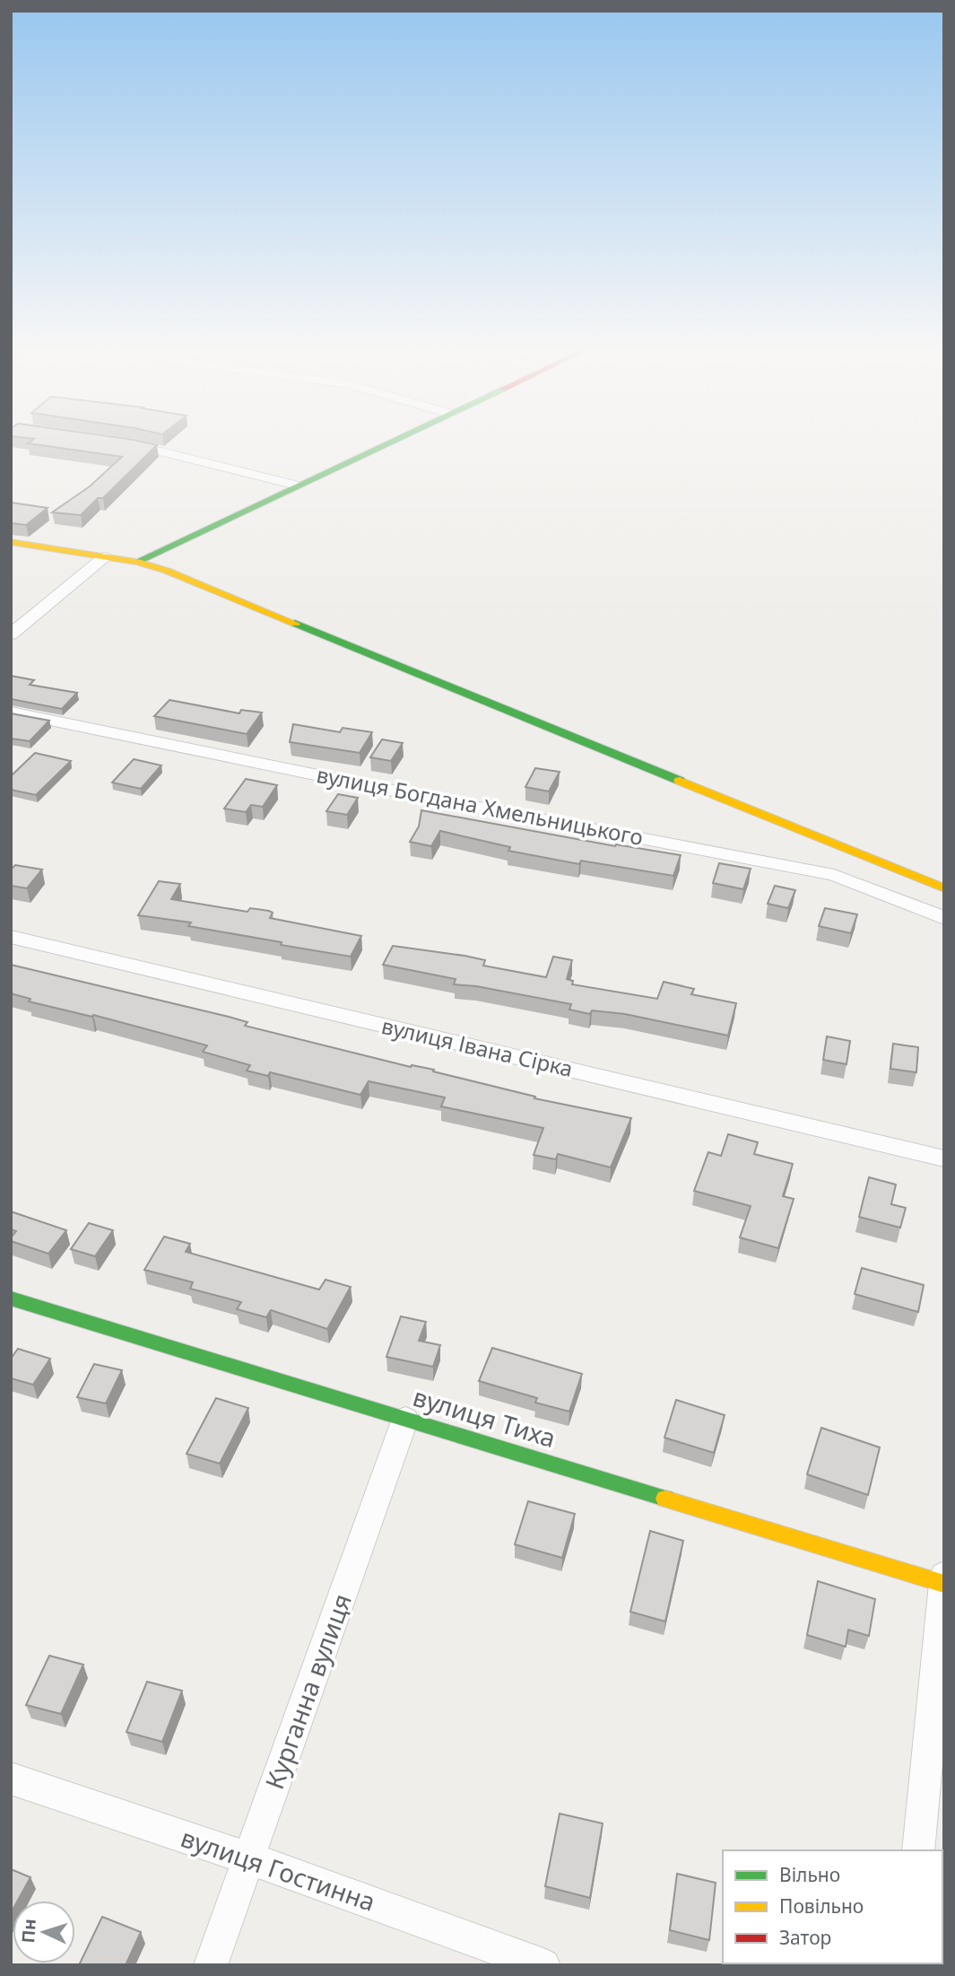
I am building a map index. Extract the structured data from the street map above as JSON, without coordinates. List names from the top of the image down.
{
  "streets": {
    "street": [
      "вулиця Богдана Хмельницького",
      "вулиця Івана Сірка",
      "вулиця Тиха",
      "Курганна вулиця",
      "вулиця Гостинна"
    ]
  },
  "crossings": [
    ["вулиця Тиха", "Курганна вулиця"],
    ["Курганна вулиця", "вулиця Гостинна"]
  ],
  "legend": ["Вільно", "Повільно", "Затор"],
  "north": "left"
}
